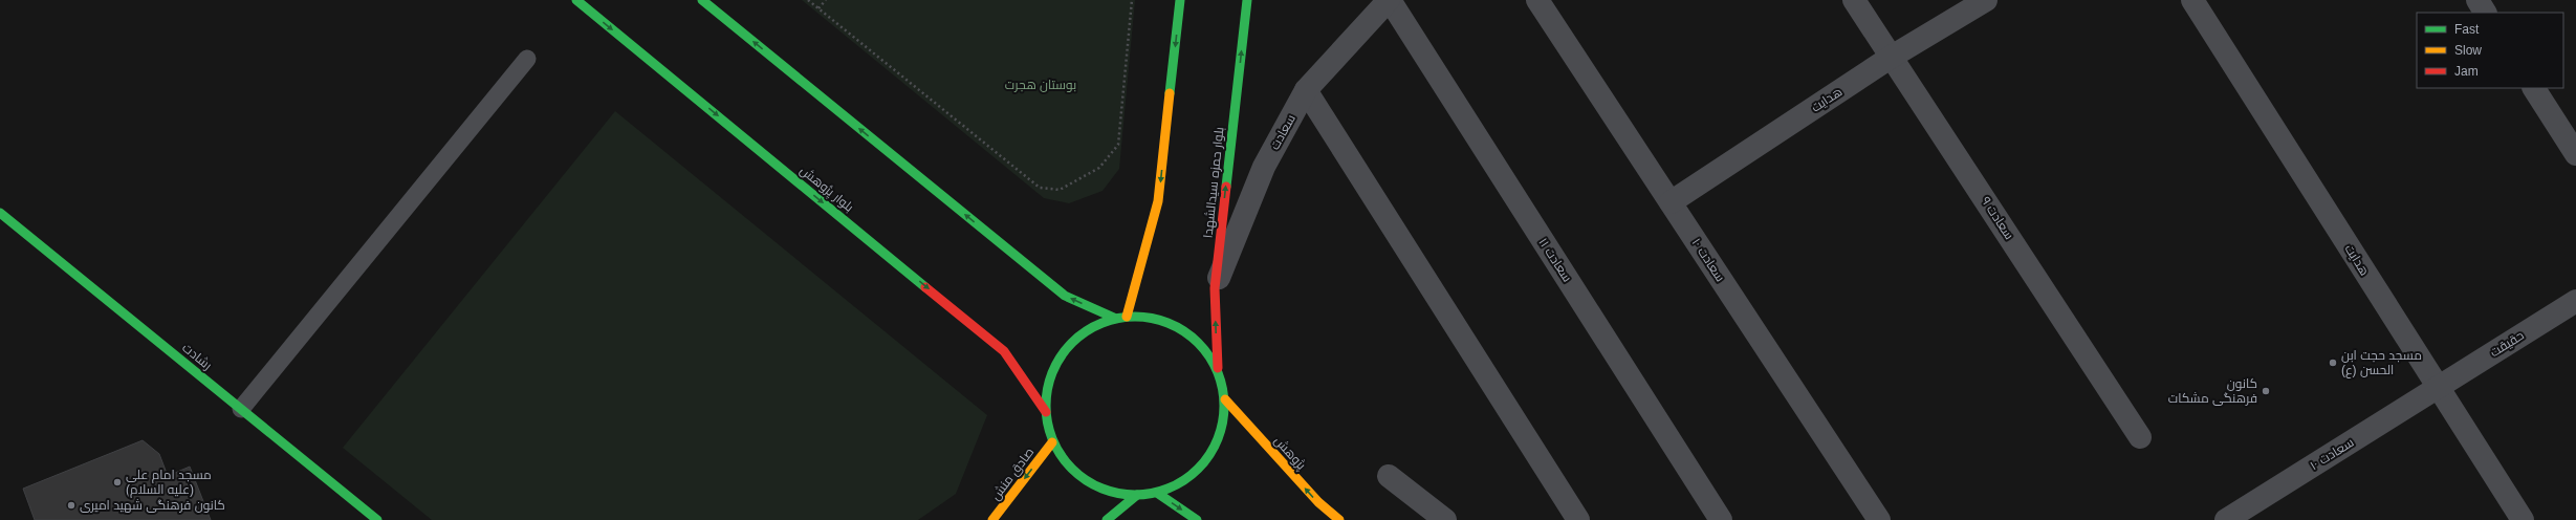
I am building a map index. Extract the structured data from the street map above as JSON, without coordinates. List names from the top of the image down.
{
  "streets": {
    "main road": [
      "بلوار حمزه سیدالشهدا",
      "بلوار پژوهش",
      "رشادت",
      "پژوهش",
      "صادق منش"
    ],
    "street": [
      "هدایت",
      "سعادت",
      "سعادت ۹",
      "سعادت ۱۱",
      "سعادت ۱۰",
      "حقیقت"
    ]
  },
  "crossings": [
    ["هدایت", "سعادت ۹"],
    ["هدایت", "سعادت ۱۰"],
    ["هدایت", "حقیقت"],
    ["سعادت", "بلوار حمزه سیدالشهدا"],
    ["سعادت", "سعادت ۱۱"],
    ["سعادت ۱۰", "حقیقت"]
  ],
  "one_way": ["پژوهش", "صادق منش"],
  "parks": ["بوستان هجرت"],
  "places": [
    "مسجد حجت ابن الحسن (ع)",
    "کانون فرهنگی مشکات",
    "مسجد امام علی (علیه السلام)",
    "کانون فرهنگی شهید امیری"
  ],
  "legend": ["Fast", "Slow", "Jam"]
}
